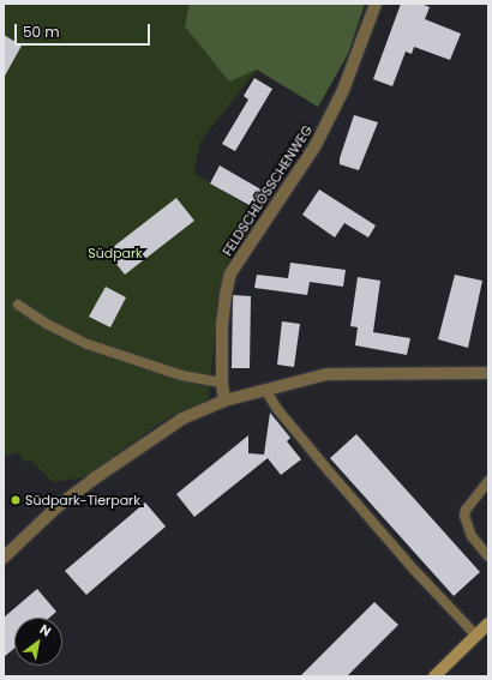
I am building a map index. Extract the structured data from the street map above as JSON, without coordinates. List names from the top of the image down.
{
  "streets": {
    "street": ["FELDSCHLÖSSCHENWEG"]
  },
  "parks": ["Südpark"],
  "places": ["Südpark-Tierpark"],
  "scale_bar": "50 m",
  "north": "top right"
}
